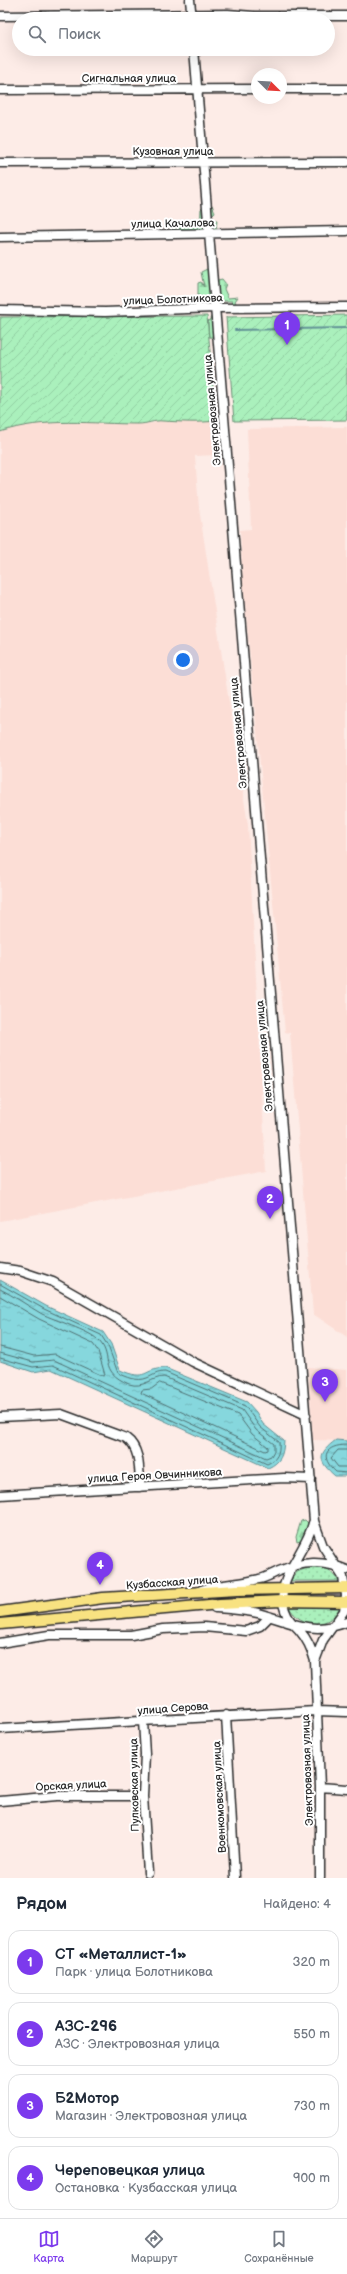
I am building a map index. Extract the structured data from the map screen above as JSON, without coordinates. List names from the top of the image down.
{
  "streets": {
    "main road": ["Кузбасская улица"],
    "street": [
      "Сигнальная улица",
      "Кузовная улица",
      "улица Качалова",
      "улица Болотникова",
      "Электровозная улица",
      "улица Героя Овчинникова",
      "улица Серова",
      "Орская улица",
      "Пулковская улица",
      "Военкомовская улица"
    ]
  },
  "crossings": [
    ["Сигнальная улица", "Электровозная улица"],
    ["Кузовная улица", "Электровозная улица"],
    ["улица Качалова", "Электровозная улица"],
    ["улица Болотникова", "Электровозная улица"],
    ["Электровозная улица", "улица Героя Овчинникова"],
    ["Электровозная улица", "улица Серова"],
    ["улица Серова", "Пулковская улица"],
    ["улица Серова", "Военкомовская улица"],
    ["Орская улица", "Пулковская улица"]
  ],
  "north": "bottom right",
  "page": {
    "search": "Поиск",
    "pins": [
      "1",
      "2",
      "3",
      "4"
    ],
    "heading": ["Рядом", "Найдено: 4"],
    "list": [
      {
        "mark": "1",
        "name": "СТ «Металлист-1»",
        "note": "Парк · улица Болотникова",
        "value": "320 m"
      },
      {
        "mark": "2",
        "name": "АЗС-296",
        "note": "АЗС · Электровозная улица",
        "value": "550 m"
      },
      {
        "mark": "3",
        "name": "Б2Мотор",
        "note": "Магазин · Электровозная улица",
        "value": "730 m"
      },
      {
        "mark": "4",
        "name": "Череповецкая улица",
        "note": "Остановка · Кузбасская улица",
        "value": "900 m"
      }
    ],
    "nav": ["Карта", "Маршрут", "Сохранённые"]
  }
}
